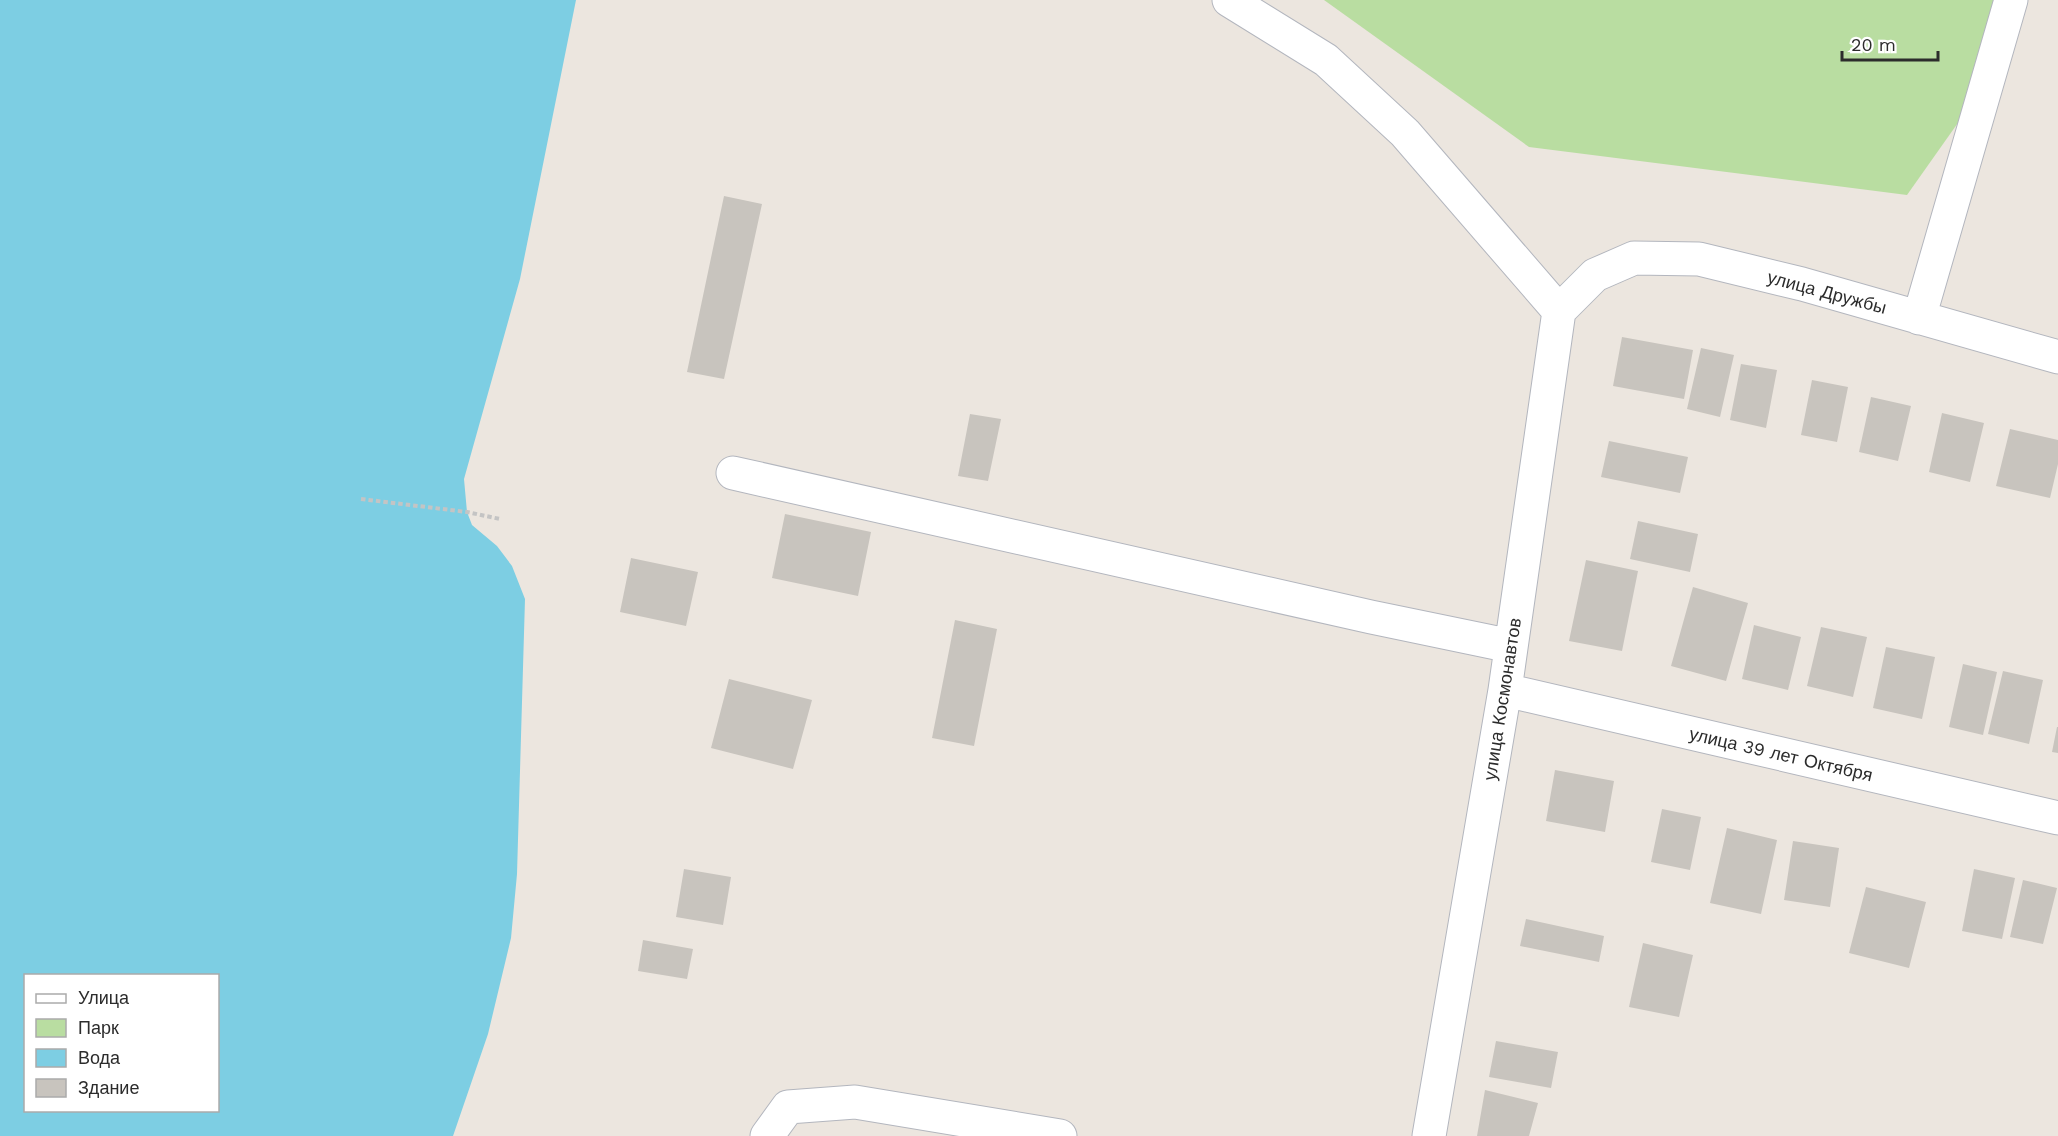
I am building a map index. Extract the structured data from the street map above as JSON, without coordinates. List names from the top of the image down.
{
  "streets": {
    "street": ["улица Дружбы", "улица Космонавтов", "улица 39 лет Октября"]
  },
  "crossings": [
    ["улица Дружбы", "улица Космонавтов"],
    ["улица Космонавтов", "улица 39 лет Октября"]
  ],
  "legend": [
    "Улица",
    "Парк",
    "Вода",
    "Здание"
  ],
  "scale_bar": "20 m"
}
